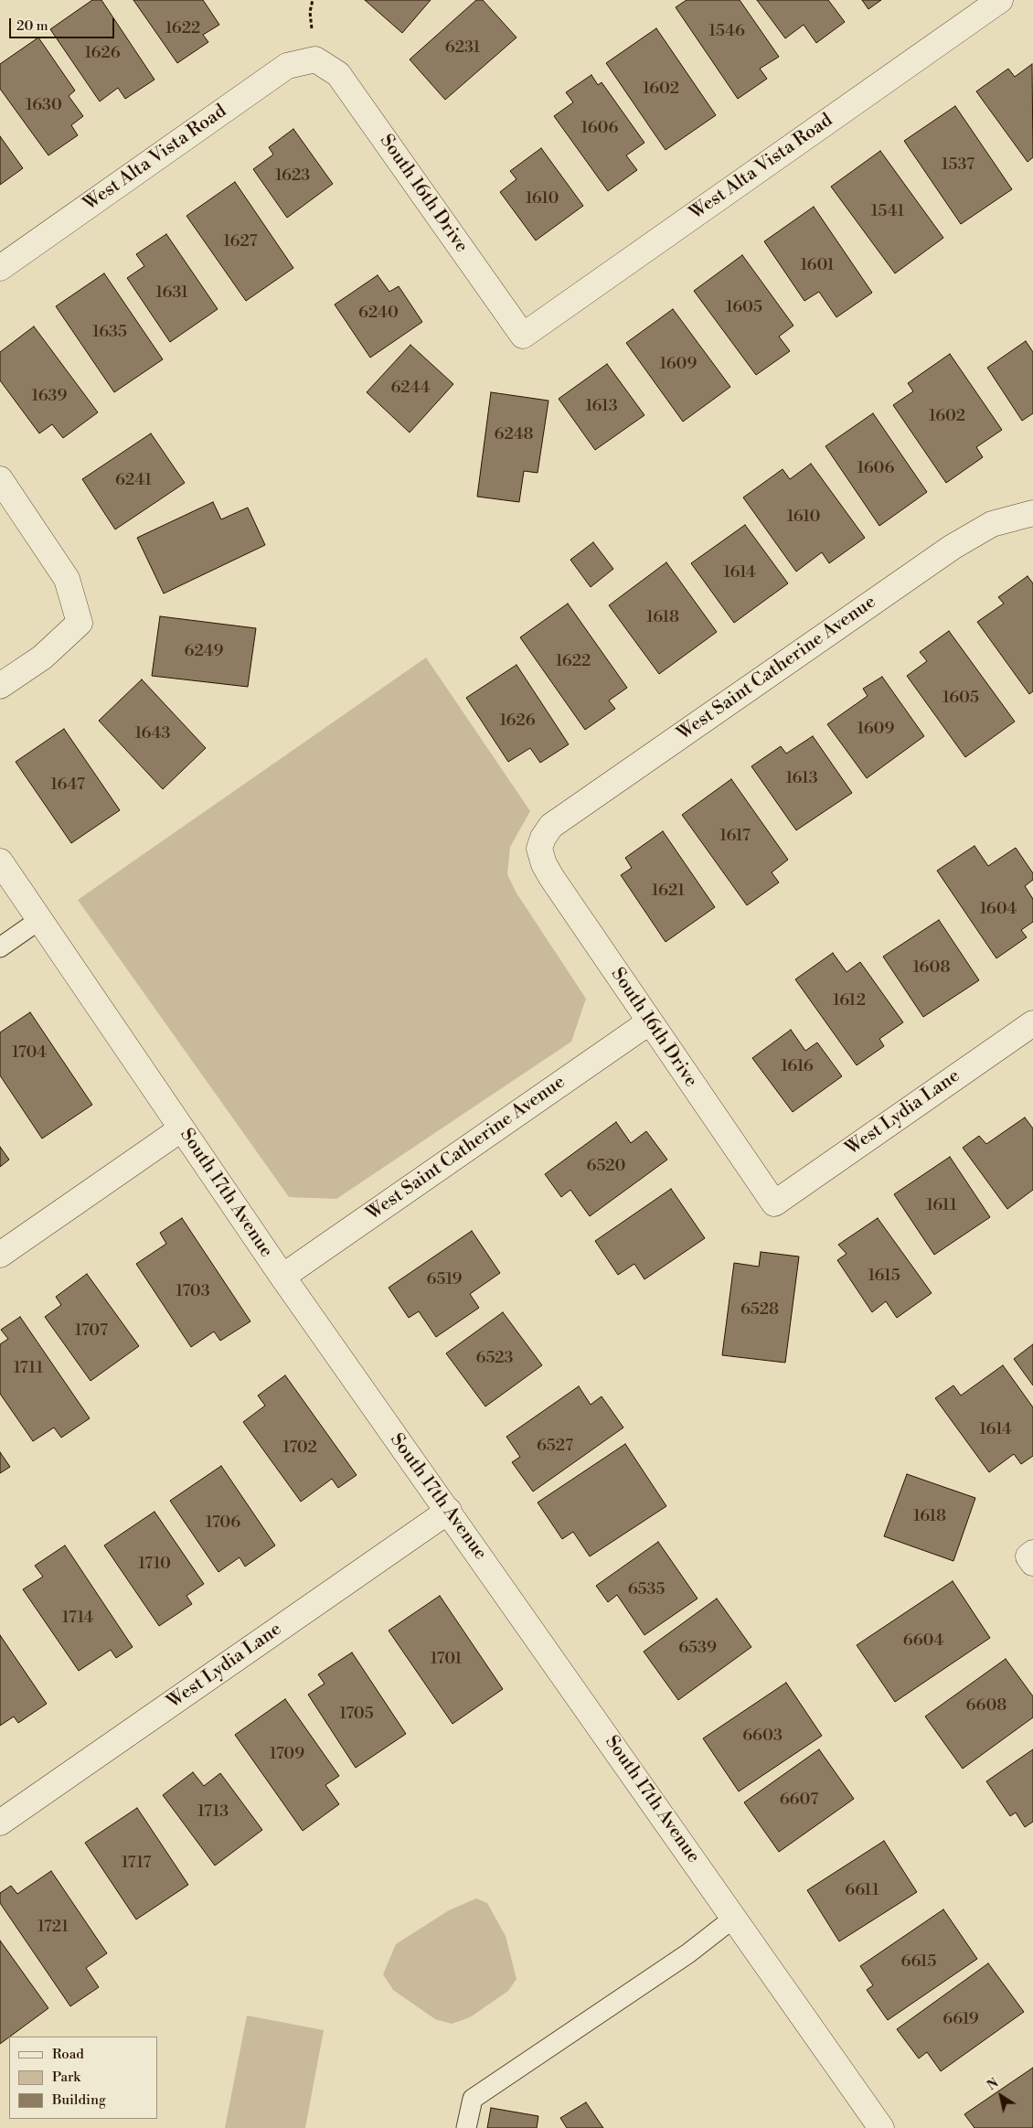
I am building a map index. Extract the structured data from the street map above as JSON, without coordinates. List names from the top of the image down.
{
  "streets": {
    "street": [
      "West Alta Vista Road",
      "South 16th Drive",
      "West Saint Catherine Avenue",
      "West Lydia Lane",
      "South 17th Avenue"
    ]
  },
  "crossings": [
    ["West Alta Vista Road", "South 16th Drive"],
    ["South 16th Drive", "West Saint Catherine Avenue"],
    ["South 16th Drive", "West Lydia Lane"],
    ["West Saint Catherine Avenue", "South 17th Avenue"],
    ["West Lydia Lane", "South 17th Avenue"]
  ],
  "house_numbers": [
    "1622",
    "1546",
    "6231",
    "1626",
    "1602",
    "1630",
    "1606",
    "1537",
    "1623",
    "1610",
    "1541",
    "1627",
    "1601",
    "1631",
    "1605",
    "6240",
    "1635",
    "1609",
    "6244",
    "1639",
    "1613",
    "1602",
    "6248",
    "1606",
    "6241",
    "1610",
    "1614",
    "1618",
    "6249",
    "1622",
    "1605",
    "1626",
    "1609",
    "1643",
    "1613",
    "1647",
    "1617",
    "1621",
    "1604",
    "1608",
    "1612",
    "1704",
    "1616",
    "6520",
    "1611",
    "1615",
    "6519",
    "1703",
    "6528",
    "1707",
    "6523",
    "1711",
    "1614",
    "6527",
    "1702",
    "1618",
    "1706",
    "1710",
    "6535",
    "1714",
    "6604",
    "6539",
    "1701",
    "6608",
    "1705",
    "6603",
    "1709",
    "6607",
    "1713",
    "1717",
    "6611",
    "1721",
    "6615",
    "6619"
  ],
  "legend": ["Road", "Park", "Building"],
  "scale_bar": "20 m",
  "north": "top left"
}
